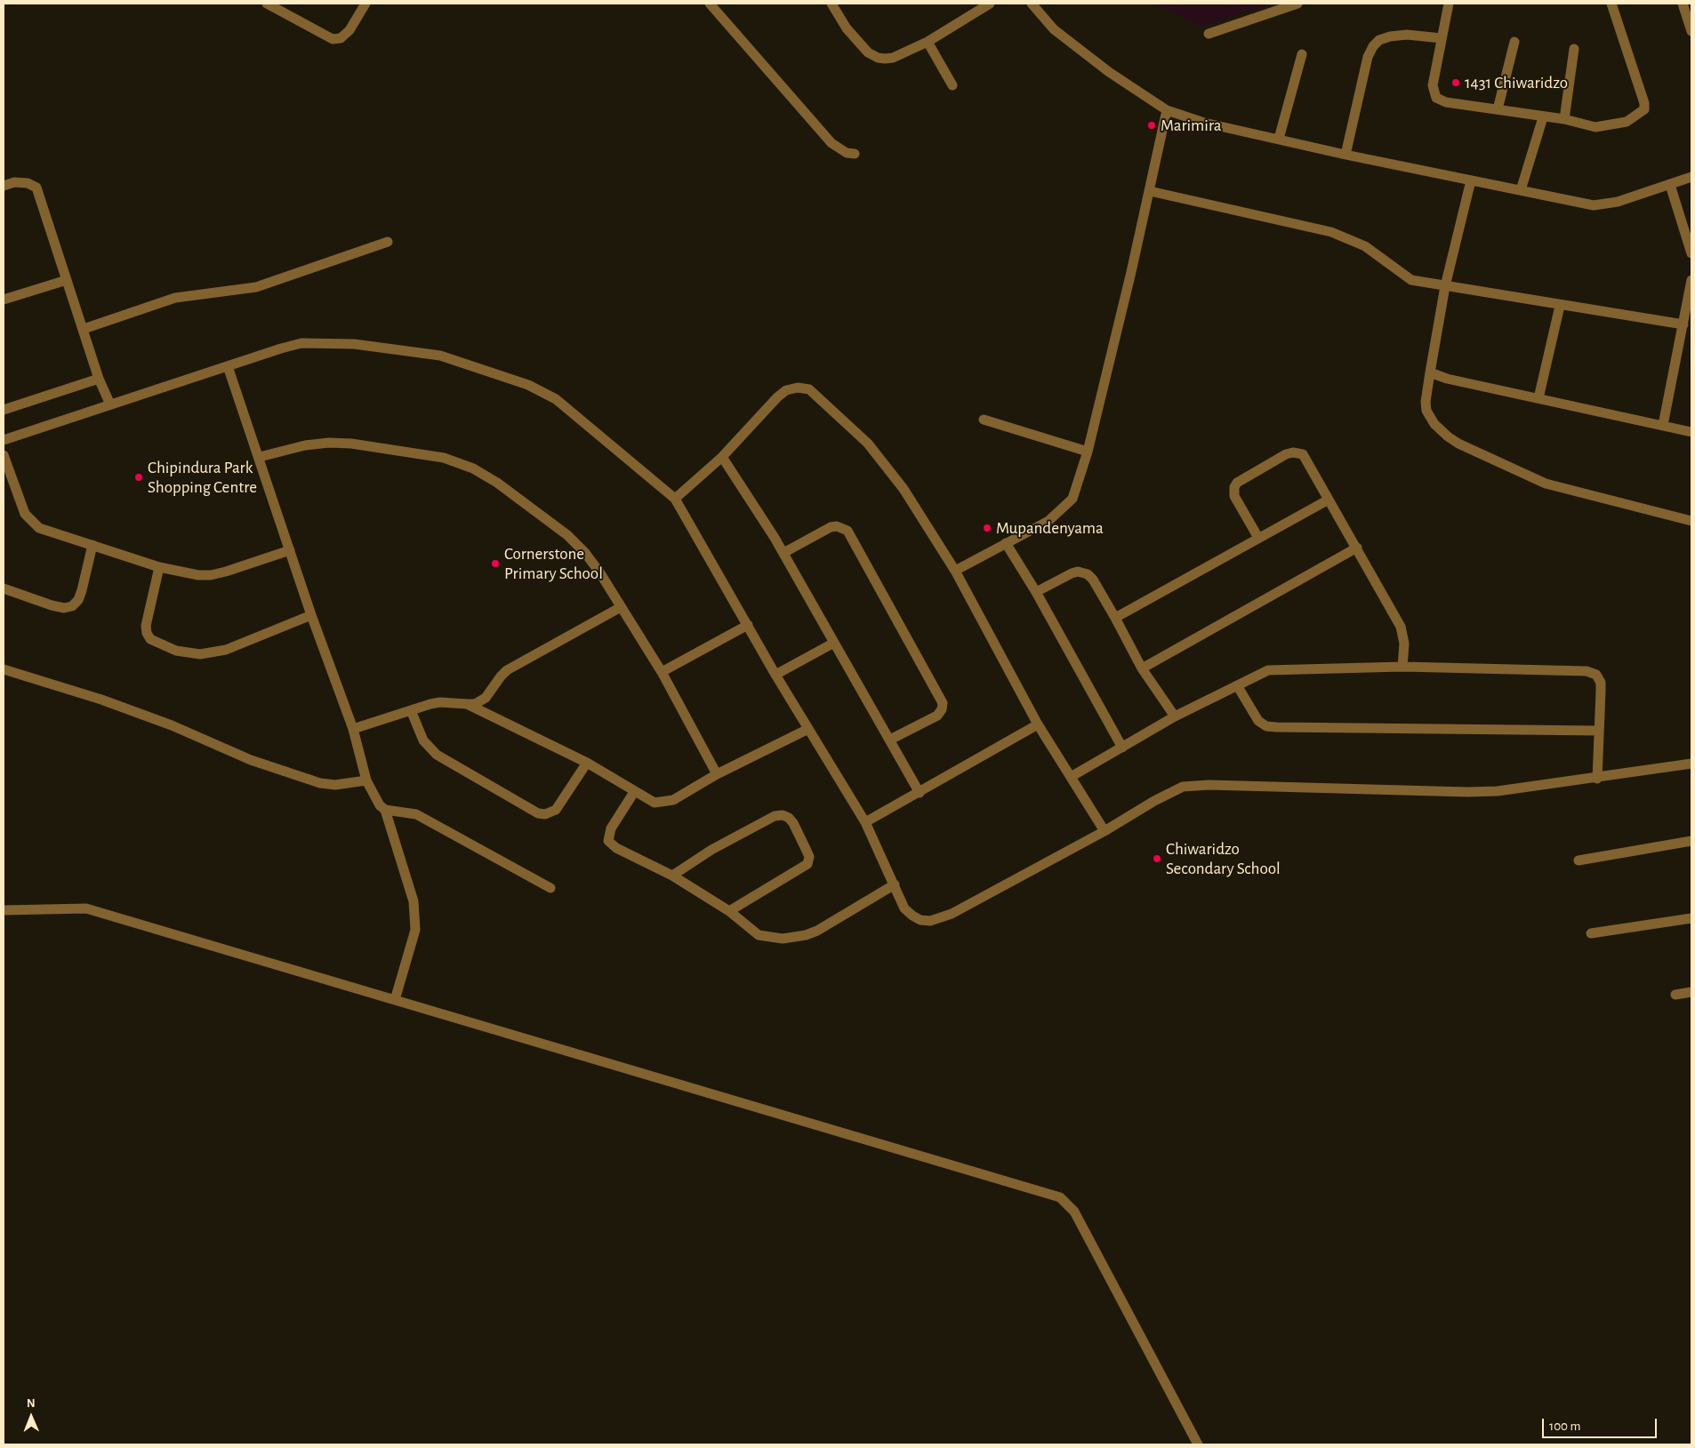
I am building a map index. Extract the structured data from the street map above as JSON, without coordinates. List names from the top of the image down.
{
  "places": [
    "1431 Chiwaridzo",
    "Marimira",
    "Chipindura Park Shopping Centre",
    "Mupandenyama",
    "Cornerstone Primary School",
    "Chiwaridzo Secondary School"
  ],
  "scale_bar": "100 m",
  "north": "top"
}
